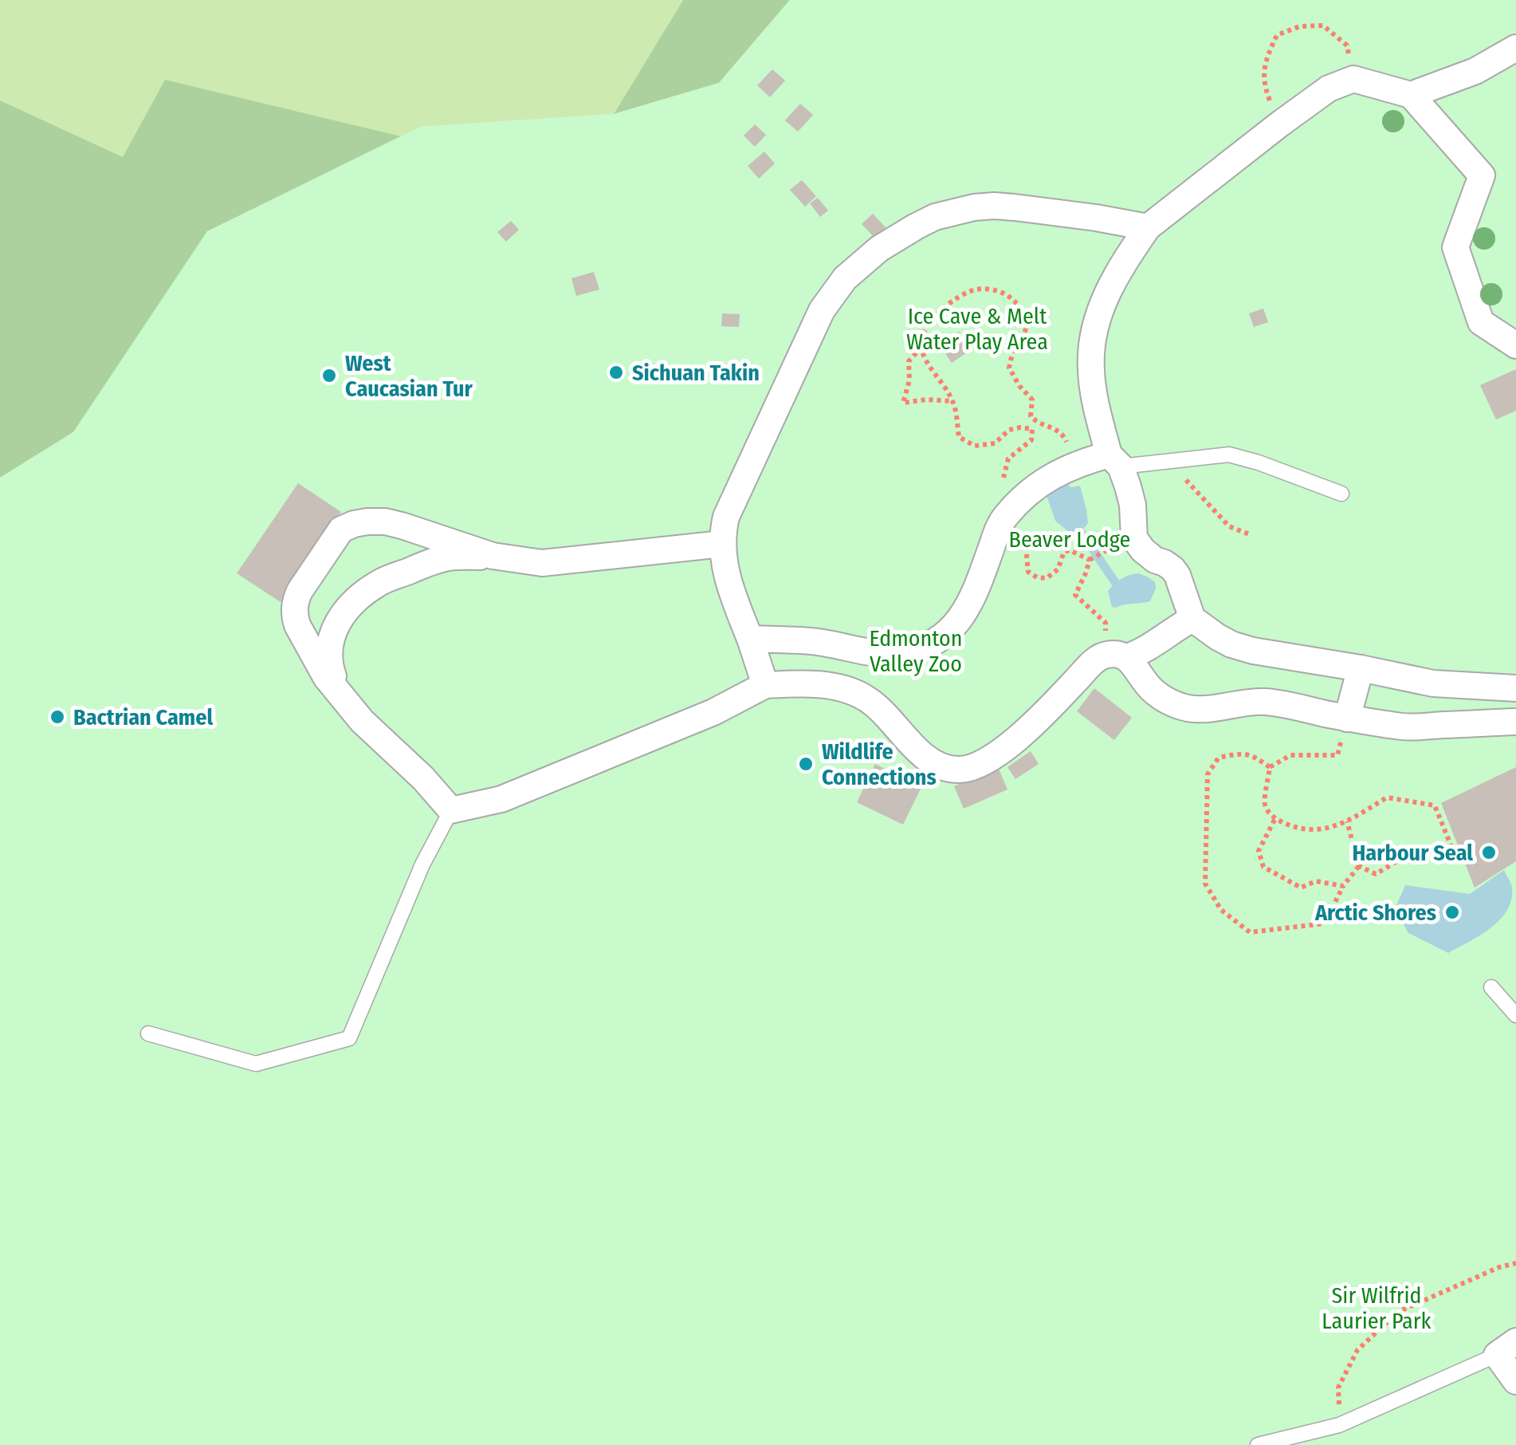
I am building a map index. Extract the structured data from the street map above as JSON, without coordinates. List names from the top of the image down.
{
  "parks": [
    "Ice Cave & Melt Water Play Area",
    "Beaver Lodge",
    "Edmonton Valley Zoo",
    "Sir Wilfrid Laurier Park"
  ],
  "places": [
    "Sichuan Takin",
    "West Caucasian Tur",
    "Bactrian Camel",
    "Wildlife Connections",
    "Harbour Seal",
    "Arctic Shores"
  ]
}
